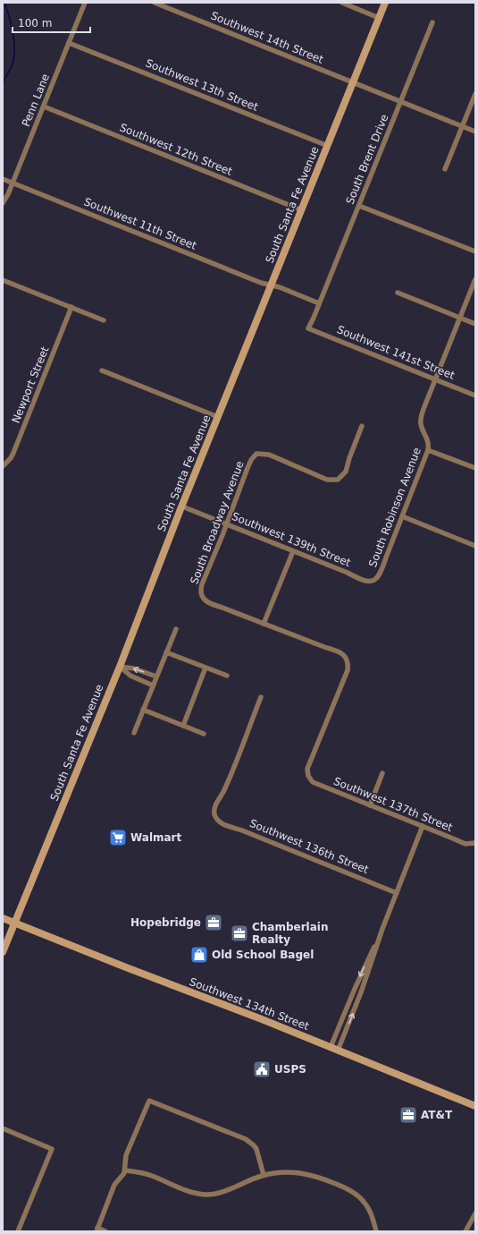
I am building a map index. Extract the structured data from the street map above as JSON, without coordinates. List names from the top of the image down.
{
  "streets": {
    "main road": ["South Santa Fe Avenue", "Southwest 134th Street"],
    "street": [
      "Southwest 14th Street",
      "Southwest 13th Street",
      "Penn Lane",
      "Southwest 12th Street",
      "South Brent Drive",
      "Southwest 11th Street",
      "Southwest 141st Street",
      "Newport Street",
      "South Robinson Avenue",
      "South Broadway Avenue",
      "Southwest 139th Street",
      "Southwest 137th Street",
      "Southwest 136th Street"
    ]
  },
  "crossings": [
    ["Southwest 14th Street", "South Brent Drive"],
    ["Southwest 14th Street", "South Santa Fe Avenue"],
    ["Southwest 13th Street", "Penn Lane"],
    ["Southwest 13th Street", "South Santa Fe Avenue"],
    ["Penn Lane", "Southwest 12th Street"],
    ["Penn Lane", "Southwest 11th Street"],
    ["Southwest 12th Street", "South Santa Fe Avenue"],
    ["South Brent Drive", "Southwest 141st Street"],
    ["South Santa Fe Avenue", "Southwest 11th Street"],
    ["South Santa Fe Avenue", "Southwest 139th Street"],
    ["South Santa Fe Avenue", "Southwest 134th Street"],
    ["Southwest 141st Street", "South Robinson Avenue"],
    ["South Robinson Avenue", "Southwest 139th Street"],
    ["South Broadway Avenue", "Southwest 139th Street"],
    ["South Broadway Avenue", "Southwest 137th Street"]
  ],
  "places": {
    "supermarket": ["Walmart"],
    "office": ["Hopebridge", "Chamberlain Realty", "AT&T"],
    "shop": ["Old School Bagel"],
    "public building": ["USPS"]
  },
  "scale_bar": "100 m"
}
